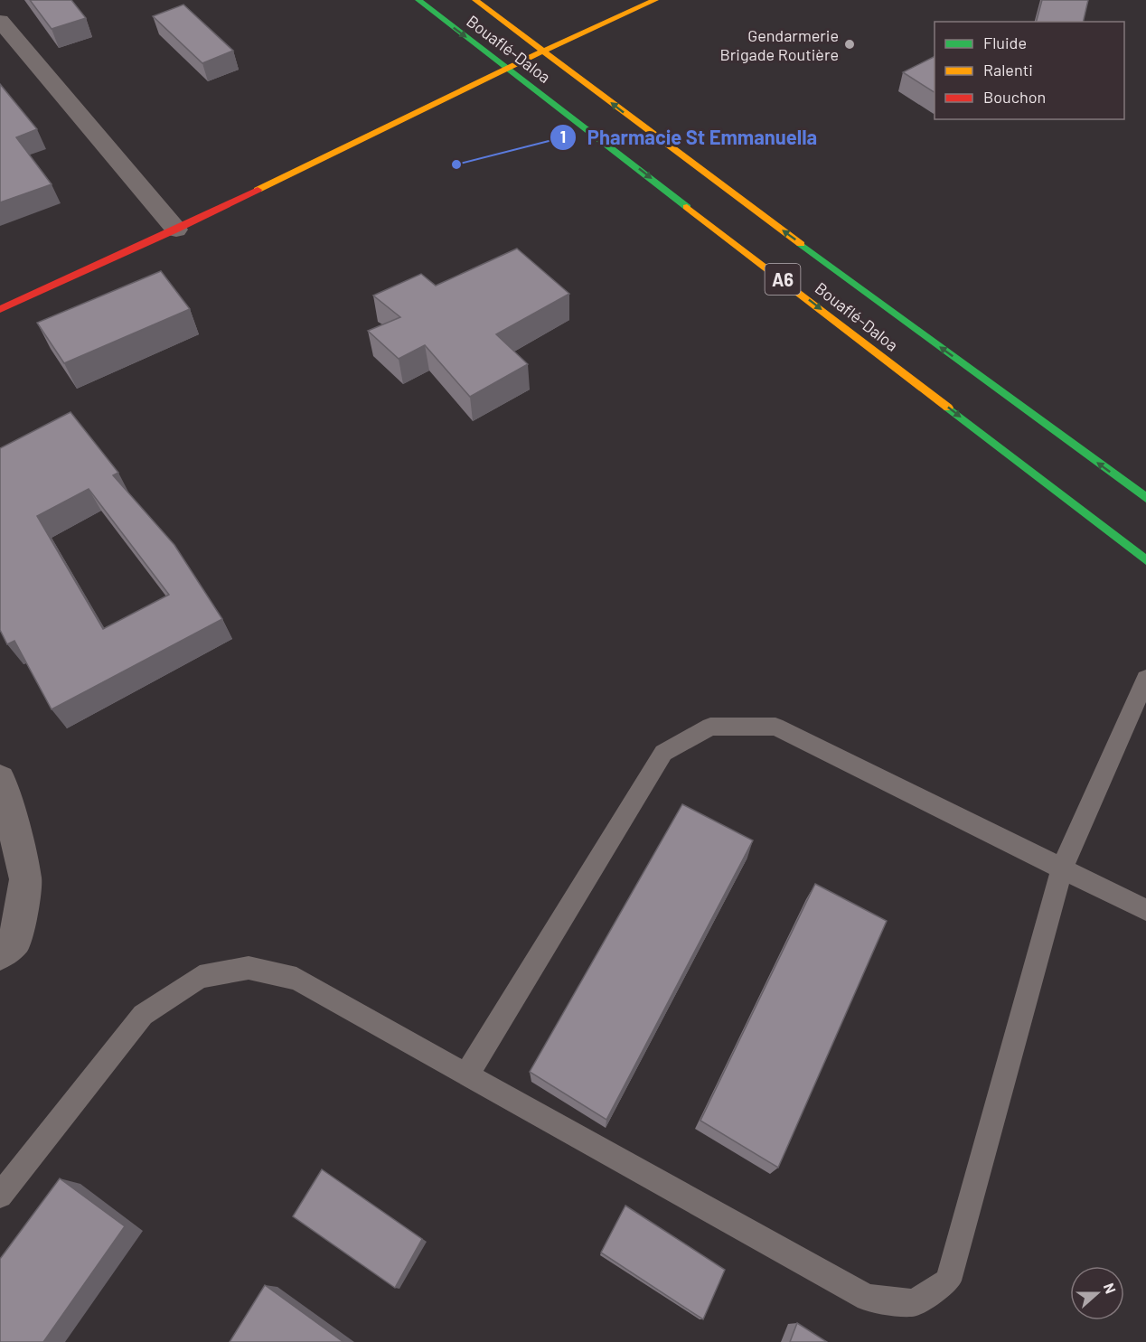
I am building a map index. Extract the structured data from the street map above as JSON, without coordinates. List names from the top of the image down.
{
  "streets": {
    "main road": ["Bouaflé-Daloa", "A6"]
  },
  "places": ["Gendarmerie Brigade Routière", "Pharmacie St Emmanuella"],
  "legend": ["Fluide", "Ralenti", "Bouchon"],
  "north": "right"
}
